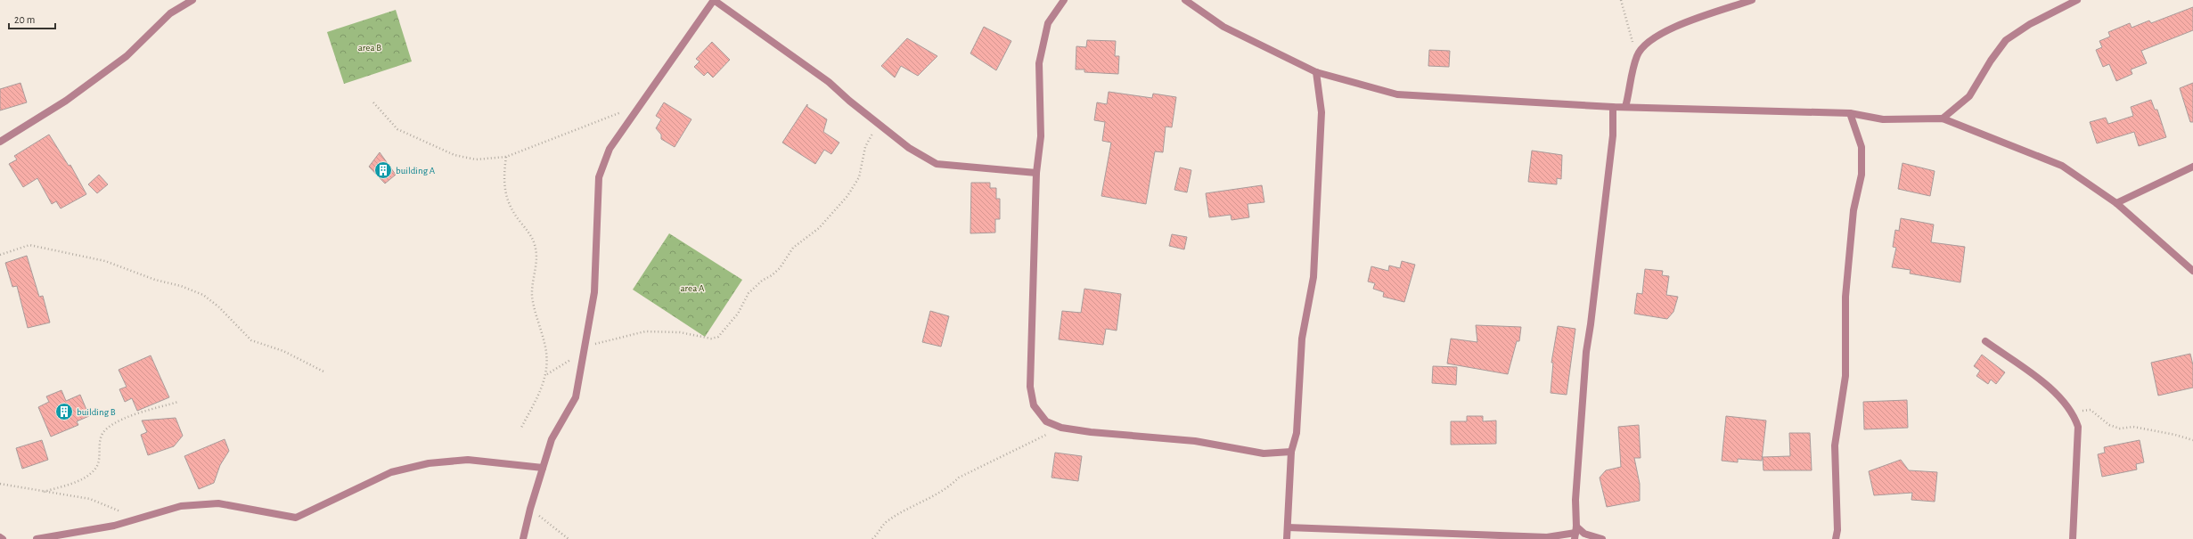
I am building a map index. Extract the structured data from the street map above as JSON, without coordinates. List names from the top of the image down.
{
  "parks": ["area B", "area A"],
  "places": {
    "building": ["building A", "building B"]
  },
  "scale_bar": "20 m"
}
